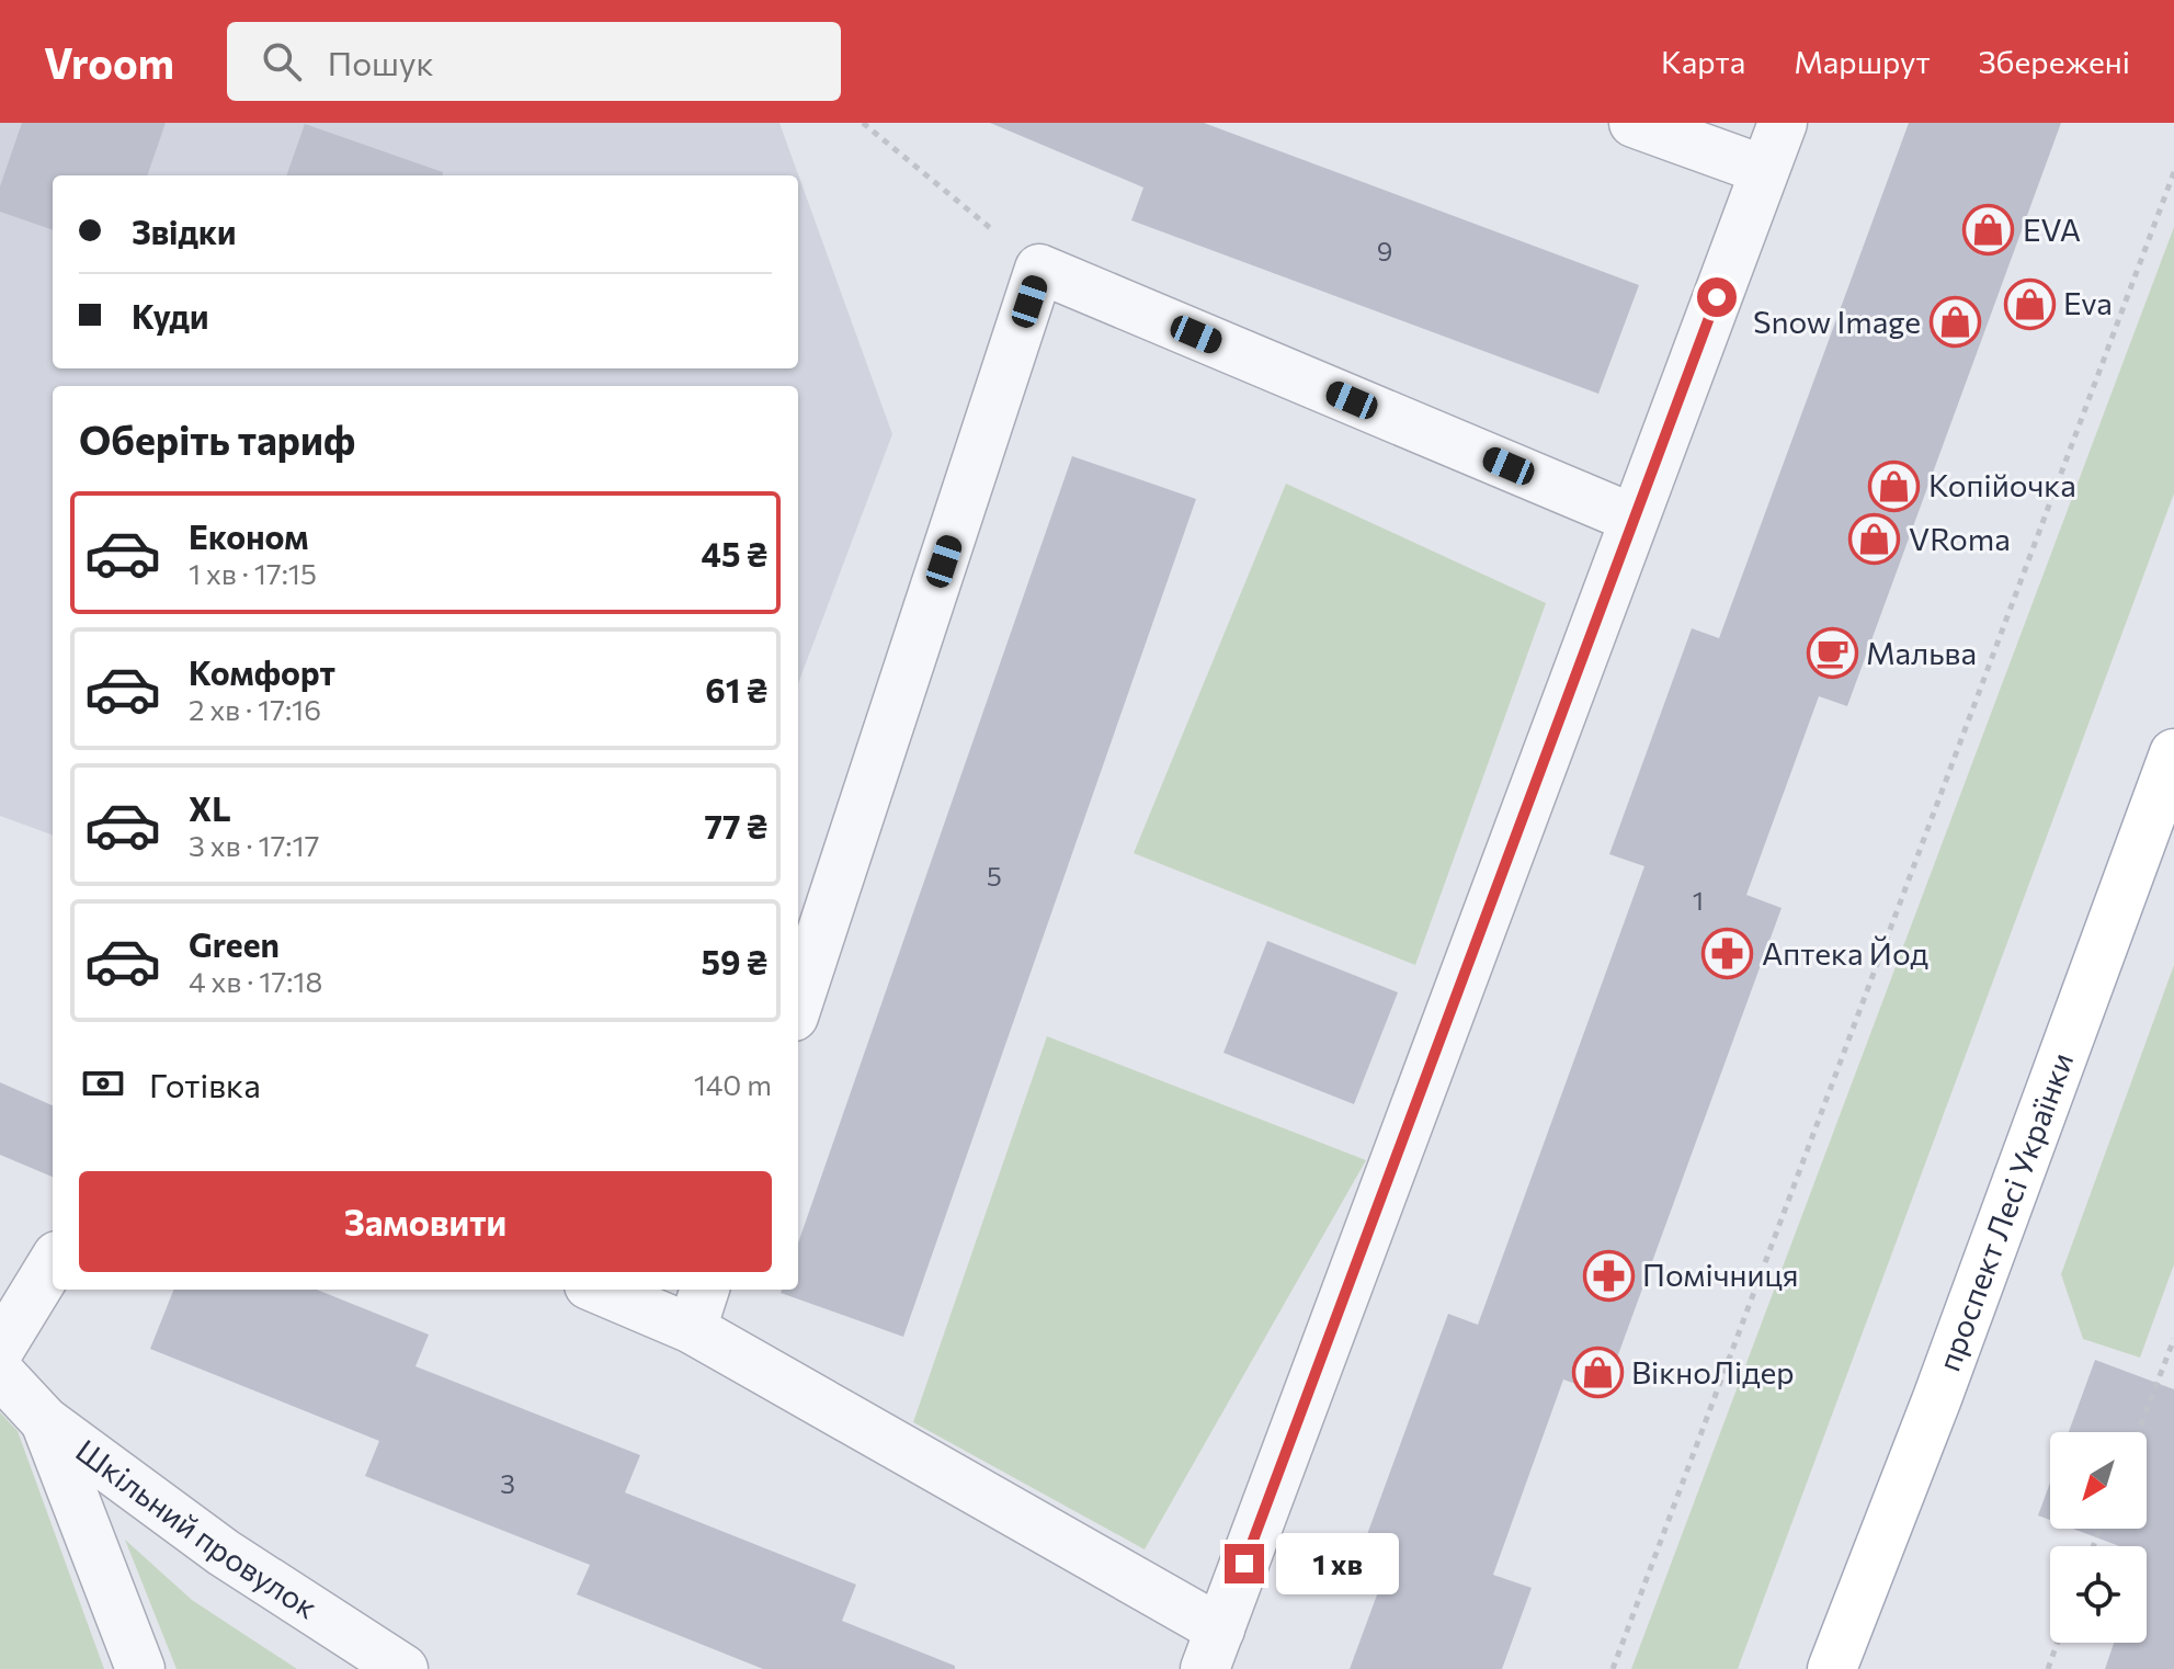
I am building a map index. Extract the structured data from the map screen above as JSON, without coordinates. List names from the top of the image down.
{
  "streets": {
    "main road": ["проспект Лесі Українки"],
    "street": ["Шкільний провулок"]
  },
  "places": {
    "shop": [
      "ЕVA",
      "Eva",
      "Snow Image",
      "Копійочка",
      "VRoma",
      "ВікноЛідер"
    ],
    "cafe": ["Мальва"],
    "pharmacy": ["Аптека Йод", "Помічниця"]
  },
  "house_numbers": [
    "9",
    "5",
    "1",
    "3"
  ],
  "north": "bottom left",
  "page": {
    "header": "Vroom",
    "search": "Пошук",
    "nav": ["Карта", "Маршрут", "Збережені"],
    "banner": ["Звідки", "Куди"],
    "heading": "Оберіть тариф",
    "list": [
      {
        "name": "Економ",
        "note": "1 хв · 17:15",
        "value": "45 ₴"
      },
      {
        "name": "Комфорт",
        "note": "2 хв · 17:16",
        "value": "61 ₴"
      },
      {
        "name": "XL",
        "note": "3 хв · 17:17",
        "value": "77 ₴"
      },
      {
        "name": "Green",
        "note": "4 хв · 17:18",
        "value": "59 ₴"
      }
    ],
    "pay": ["Готівка", "140 m"],
    "buttons": "Замовити",
    "bubble": "1 хв"
  }
}
